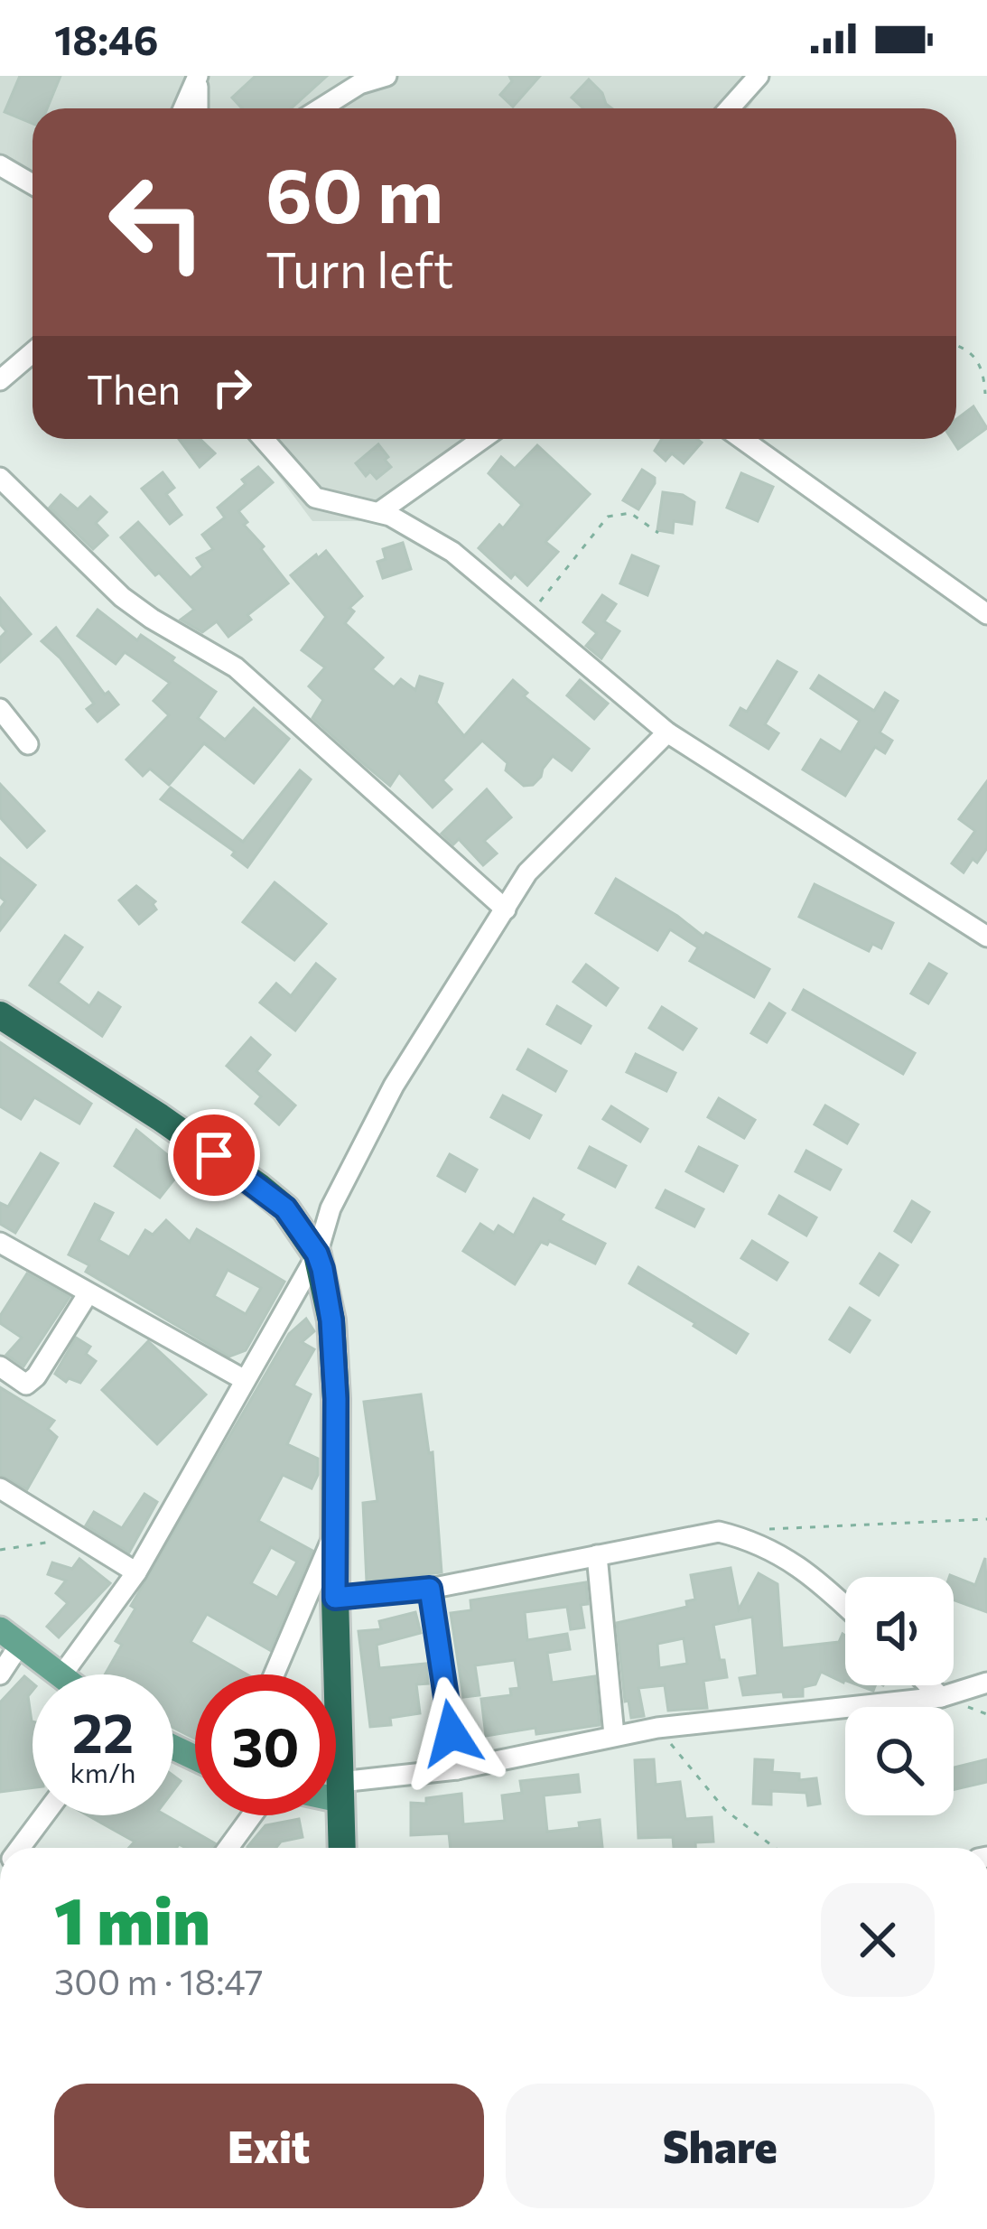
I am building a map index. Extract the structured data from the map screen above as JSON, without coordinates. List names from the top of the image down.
{
  "page": {
    "status": "18:46",
    "turn": ["60 m", "Turn left"],
    "then": "Then",
    "speed": "22 km/h",
    "limit": "30",
    "heading": ["1 min", "300 m · 18:47"],
    "buttons": ["Exit", "Share"]
  }
}
